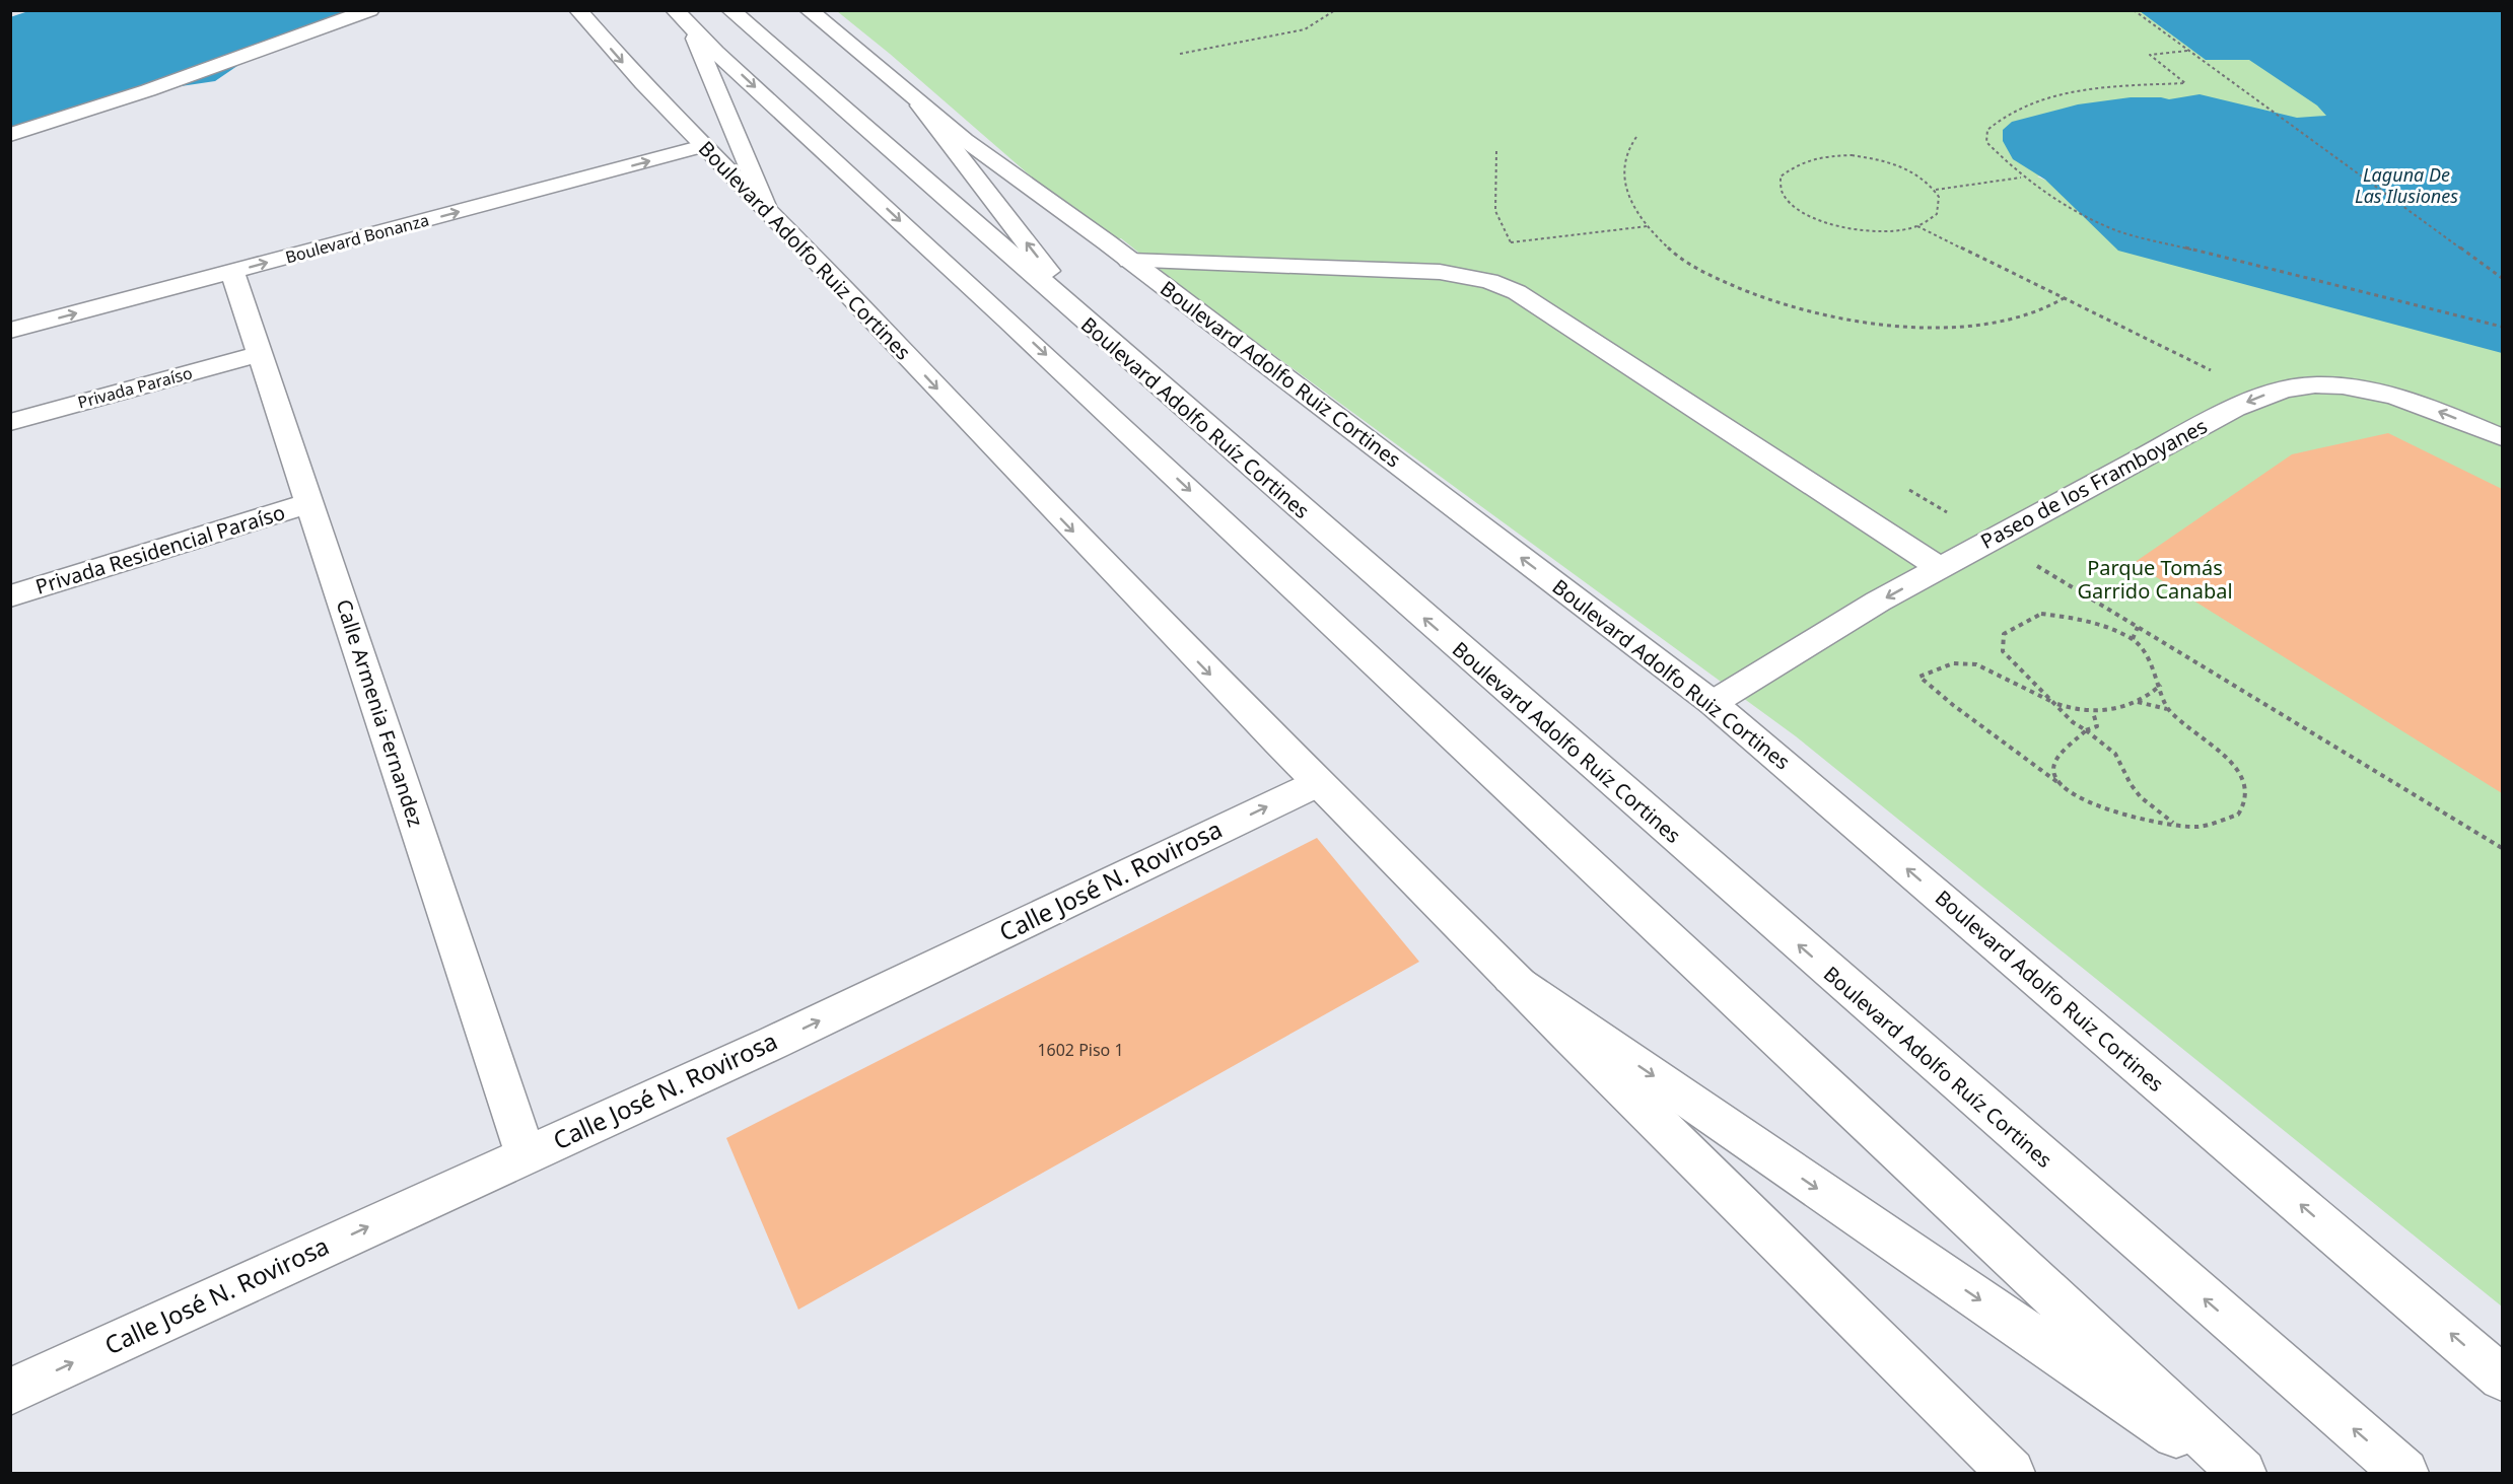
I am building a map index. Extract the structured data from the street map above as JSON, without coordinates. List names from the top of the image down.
{
  "streets": {
    "main road": [
      "Boulevard Bonanza",
      "Boulevard Adolfo Ruiz Cortines",
      "Privada Paraíso",
      "Boulevard Adolfo Ruíz Cortines",
      "Paseo de los Framboyanes",
      "Privada Residencial Paraíso",
      "Calle Armenia Fernandez",
      "Calle José N. Rovirosa"
    ]
  },
  "crossings": [
    ["Boulevard Bonanza", "Boulevard Adolfo Ruiz Cortines"],
    ["Boulevard Bonanza", "Calle Armenia Fernandez"],
    ["Boulevard Adolfo Ruiz Cortines", "Paseo de los Framboyanes"],
    ["Boulevard Adolfo Ruiz Cortines", "Calle José N. Rovirosa"],
    ["Privada Paraíso", "Calle Armenia Fernandez"],
    ["Privada Residencial Paraíso", "Calle Armenia Fernandez"],
    ["Calle Armenia Fernandez", "Calle José N. Rovirosa"]
  ],
  "one_way": ["Paseo de los Framboyanes", "Calle José N. Rovirosa"],
  "water": ["Laguna De Las Ilusiones"],
  "parks": ["Parque Tomás Garrido Canabal"],
  "house_numbers": ["1602 Piso 1"]
}
